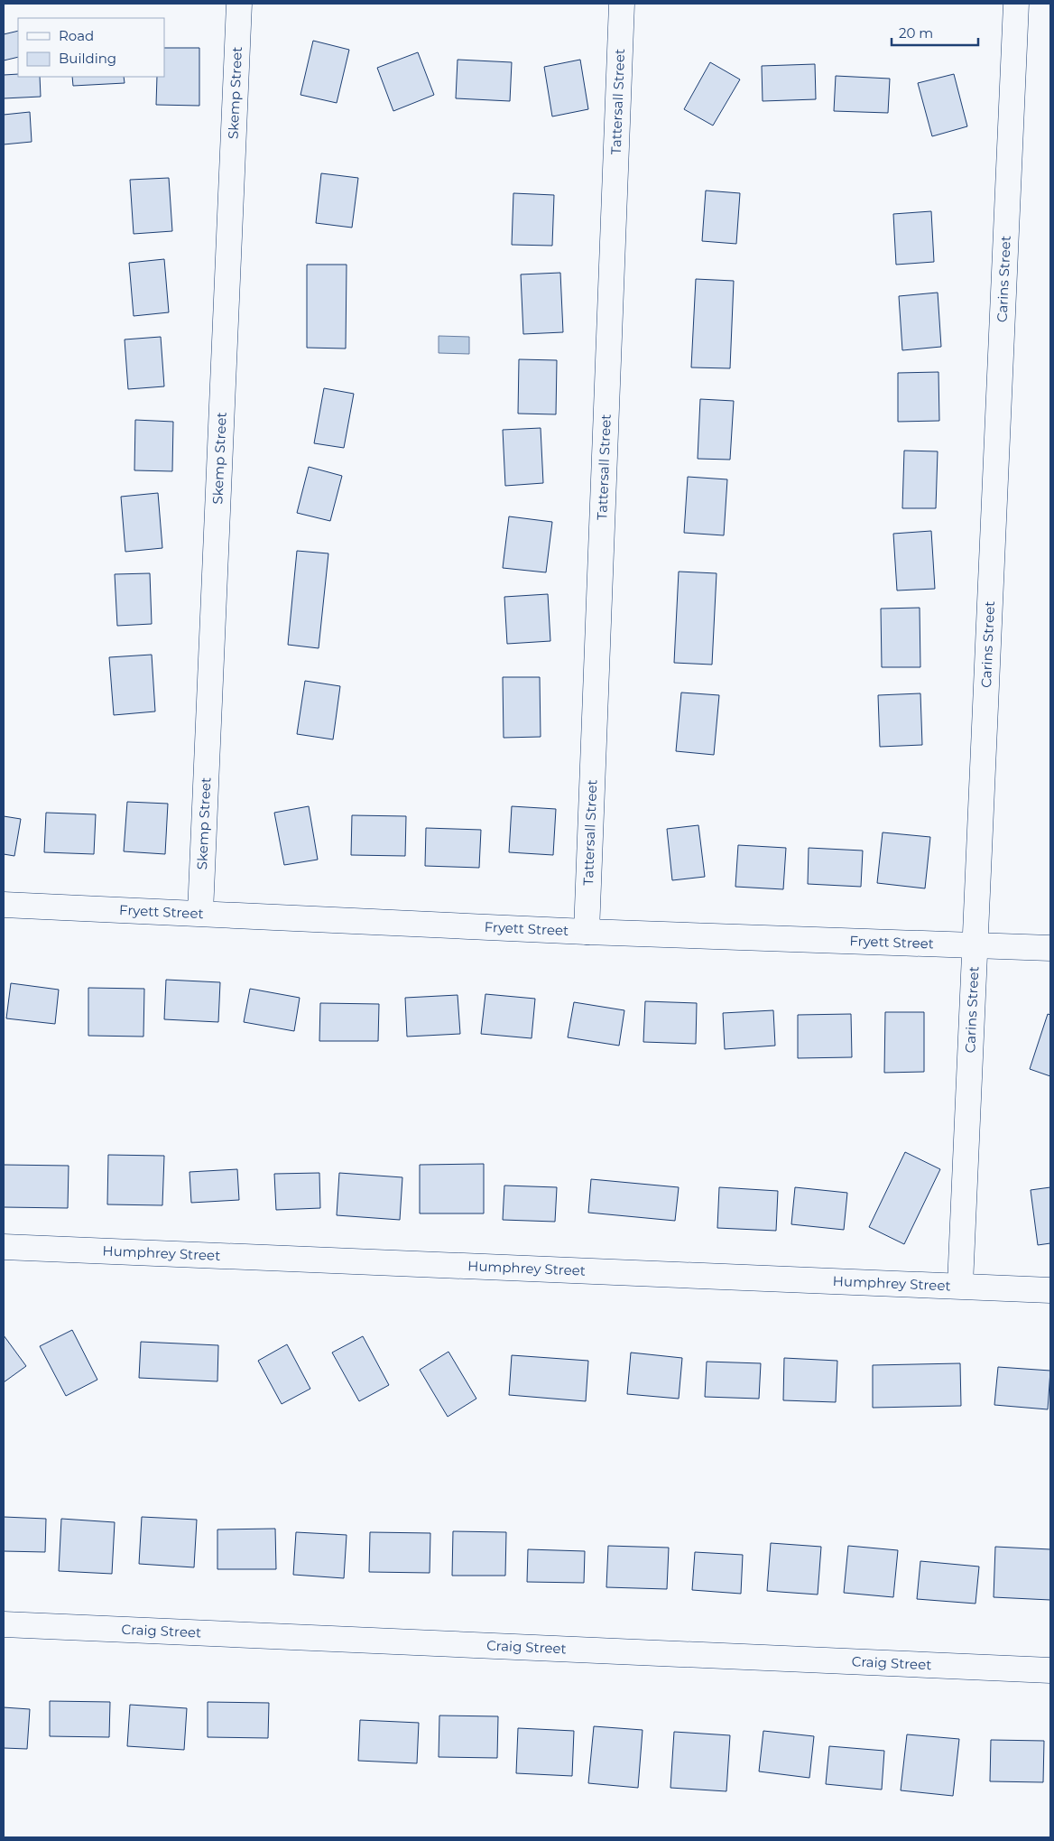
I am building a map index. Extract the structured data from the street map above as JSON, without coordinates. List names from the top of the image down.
{
  "streets": {
    "street": [
      "Skemp Street",
      "Tattersall Street",
      "Carins Street",
      "Fryett Street",
      "Humphrey Street",
      "Craig Street"
    ]
  },
  "crossings": [
    ["Skemp Street", "Fryett Street"],
    ["Tattersall Street", "Fryett Street"],
    ["Carins Street", "Fryett Street"],
    ["Carins Street", "Humphrey Street"]
  ],
  "legend": ["Road", "Building"],
  "scale_bar": "20 m"
}
